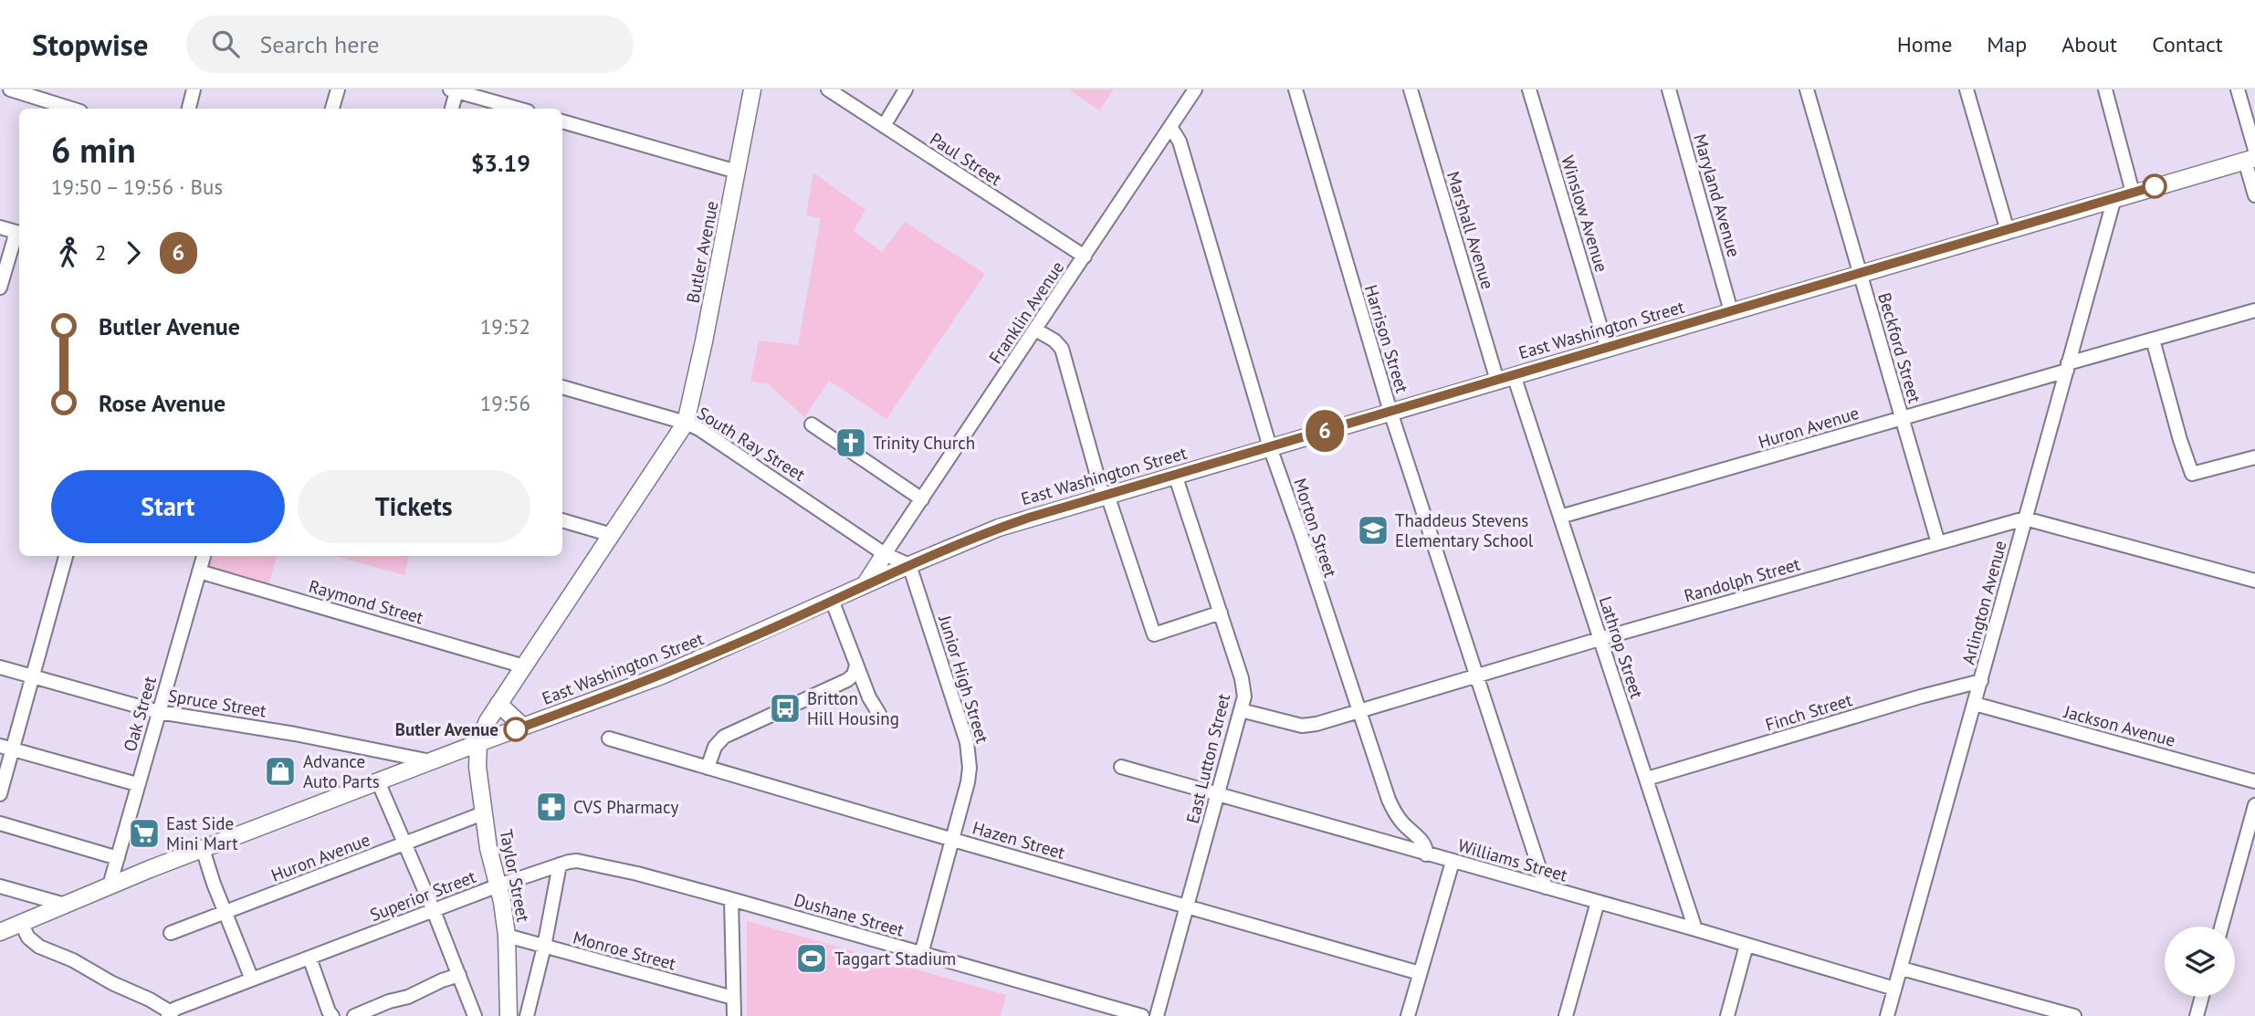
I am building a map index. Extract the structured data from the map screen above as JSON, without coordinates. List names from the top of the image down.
{
  "streets": {
    "main road": ["Butler Avenue", "East Washington Street", "Taylor Street"],
    "street": [
      "Paul Street",
      "Maryland Avenue",
      "Winslow Avenue",
      "Marshall Avenue",
      "Franklin Avenue",
      "Harrison Street",
      "Beckford Street",
      "Huron Avenue",
      "South Ray Street",
      "Morton Street",
      "Randolph Street",
      "Raymond Street",
      "Arlington Avenue",
      "Lathrop Street",
      "Junior High Street",
      "Spruce Street",
      "Finch Street",
      "Oak Street",
      "Jackson Avenue",
      "East Lutton Street",
      "Hazen Street",
      "Williams Street",
      "Superior Street",
      "Dushane Street",
      "Monroe Street"
    ]
  },
  "crossings": [
    ["Paul Street", "Franklin Avenue"],
    ["Maryland Avenue", "East Washington Street"],
    ["Winslow Avenue", "East Washington Street"],
    ["Marshall Avenue", "East Washington Street"],
    ["Butler Avenue", "East Washington Street"],
    ["Butler Avenue", "South Ray Street"],
    ["Butler Avenue", "Raymond Street"],
    ["Butler Avenue", "Taylor Street"],
    ["Franklin Avenue", "South Ray Street"],
    ["Franklin Avenue", "Morton Street"],
    ["East Washington Street", "Harrison Street"],
    ["East Washington Street", "Beckford Street"],
    ["East Washington Street", "South Ray Street"],
    ["East Washington Street", "Morton Street"],
    ["East Washington Street", "Arlington Avenue"],
    ["East Washington Street", "Lathrop Street"],
    ["East Washington Street", "Junior High Street"],
    ["East Washington Street", "Spruce Street"],
    ["East Washington Street", "Oak Street"],
    ["East Washington Street", "East Lutton Street"],
    ["East Washington Street", "Taylor Street"],
    ["East Washington Street", "Superior Street"],
    ["Harrison Street", "Randolph Street"],
    ["Harrison Street", "Williams Street"],
    ["Beckford Street", "Huron Avenue"],
    ["Beckford Street", "Randolph Street"],
    ["Huron Avenue", "Arlington Avenue"],
    ["Huron Avenue", "Lathrop Street"],
    ["Huron Avenue", "Taylor Street"],
    ["South Ray Street", "Junior High Street"],
    ["Morton Street", "Randolph Street"],
    ["Morton Street", "Williams Street"],
    ["Randolph Street", "Arlington Avenue"],
    ["Randolph Street", "Lathrop Street"],
    ["Randolph Street", "East Lutton Street"],
    ["Raymond Street", "Oak Street"],
    ["Arlington Avenue", "Finch Street"],
    ["Arlington Avenue", "Jackson Avenue"],
    ["Arlington Avenue", "Williams Street"],
    ["Lathrop Street", "Finch Street"],
    ["Lathrop Street", "Williams Street"],
    ["Junior High Street", "Hazen Street"],
    ["Junior High Street", "Dushane Street"],
    ["Spruce Street", "Oak Street"],
    ["East Lutton Street", "Hazen Street"],
    ["East Lutton Street", "Williams Street"],
    ["Taylor Street", "Superior Street"],
    ["Taylor Street", "Monroe Street"],
    ["Superior Street", "Dushane Street"]
  ],
  "places": {
    "church": ["Trinity Church"],
    "school or university": ["Thaddeus Stevens Elementary School"],
    "bus stop": ["Britton Hill Housing"],
    "other": ["Butler Avenue"],
    "shop": ["Advance Auto Parts"],
    "pharmacy": ["CVS Pharmacy"],
    "supermarket": ["East Side Mini Mart"],
    "sports": ["Taggart Stadium"]
  },
  "lines": ["bus line 6"],
  "page": {
    "header": "Stopwise",
    "search": "Search here",
    "nav": [
      "Home",
      "Map",
      "About",
      "Contact"
    ],
    "on_map": "6",
    "heading": ["6 min", "19:50 – 19:56 · Bus", "$3.19"],
    "legs": ["2", "6"],
    "list": [
      {
        "name": "Butler Avenue",
        "value": "19:52"
      },
      {
        "name": "Rose Avenue",
        "value": "19:56"
      }
    ],
    "buttons": ["Start", "Tickets"]
  }
}
